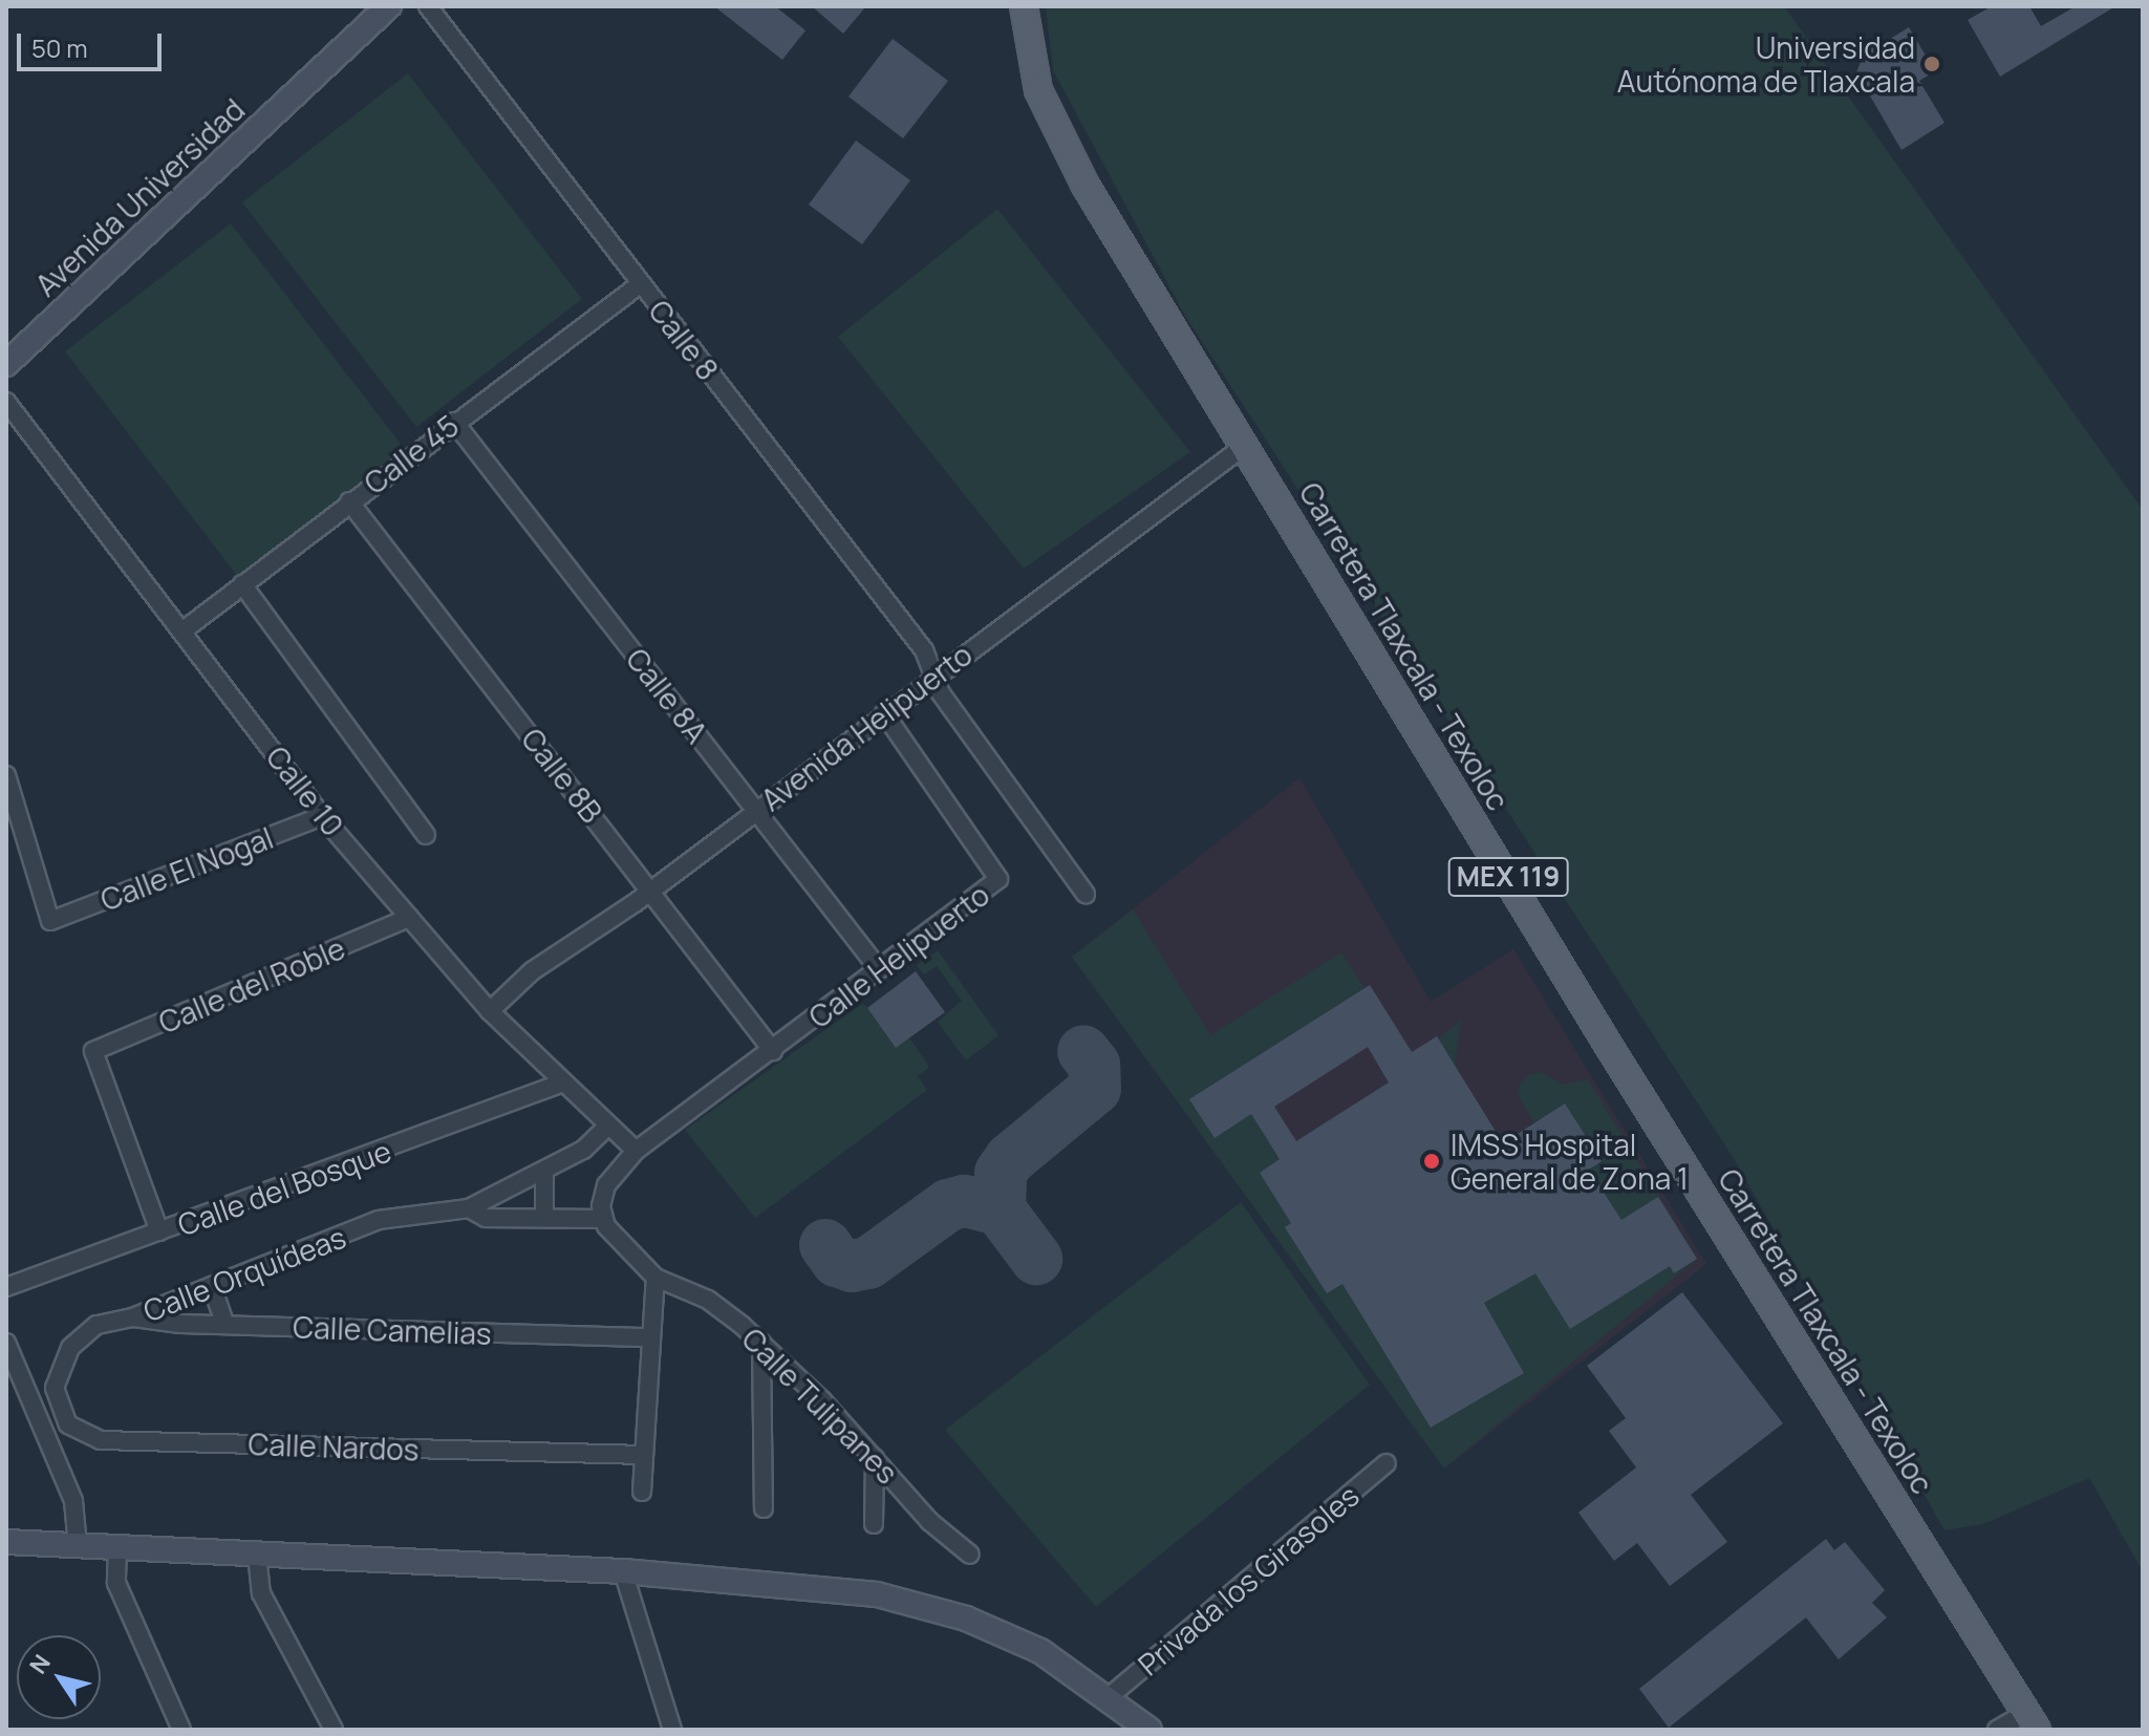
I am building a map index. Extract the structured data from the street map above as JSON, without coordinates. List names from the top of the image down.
{
  "streets": {
    "main road": ["Avenida Universidad", "Carretera Tlaxcala - Texoloc", "MEX 119"],
    "street": [
      "Calle 8",
      "Calle 45",
      "Calle 8A",
      "Avenida Helipuerto",
      "Calle 8B",
      "Calle 10",
      "Calle El Nogal",
      "Calle Helipuerto",
      "Calle del Roble",
      "Calle del Bosque",
      "Calle Orquídeas",
      "Calle Camelias",
      "Calle Tulipanes",
      "Calle Nardos",
      "Privada los Girasoles"
    ]
  },
  "crossings": [
    ["Calle 8", "Calle 45"],
    ["Calle 8", "Avenida Helipuerto"],
    ["Calle 45", "Calle 8A"],
    ["Calle 45", "Calle 8B"],
    ["Calle 45", "Calle 10"],
    ["Carretera Tlaxcala - Texoloc", "Avenida Helipuerto"],
    ["Calle 8A", "Avenida Helipuerto"],
    ["Calle 8A", "Calle Helipuerto"],
    ["Avenida Helipuerto", "Calle 8B"],
    ["Avenida Helipuerto", "Calle 10"],
    ["Avenida Helipuerto", "Calle Helipuerto"],
    ["Calle 8B", "Calle Helipuerto"],
    ["Calle 10", "Calle El Nogal"],
    ["Calle 10", "Calle Helipuerto"],
    ["Calle 10", "Calle del Roble"],
    ["Calle 10", "Calle del Bosque"],
    ["Calle 10", "Calle Orquídeas"],
    ["Calle del Roble", "Calle del Bosque"],
    ["Calle Orquídeas", "Calle Camelias"],
    ["Calle Orquídeas", "Calle Nardos"]
  ],
  "places": ["Universidad Autónoma de Tlaxcala", "IMSS Hospital General de Zona 1"],
  "scale_bar": "50 m",
  "north": "top left"
}
